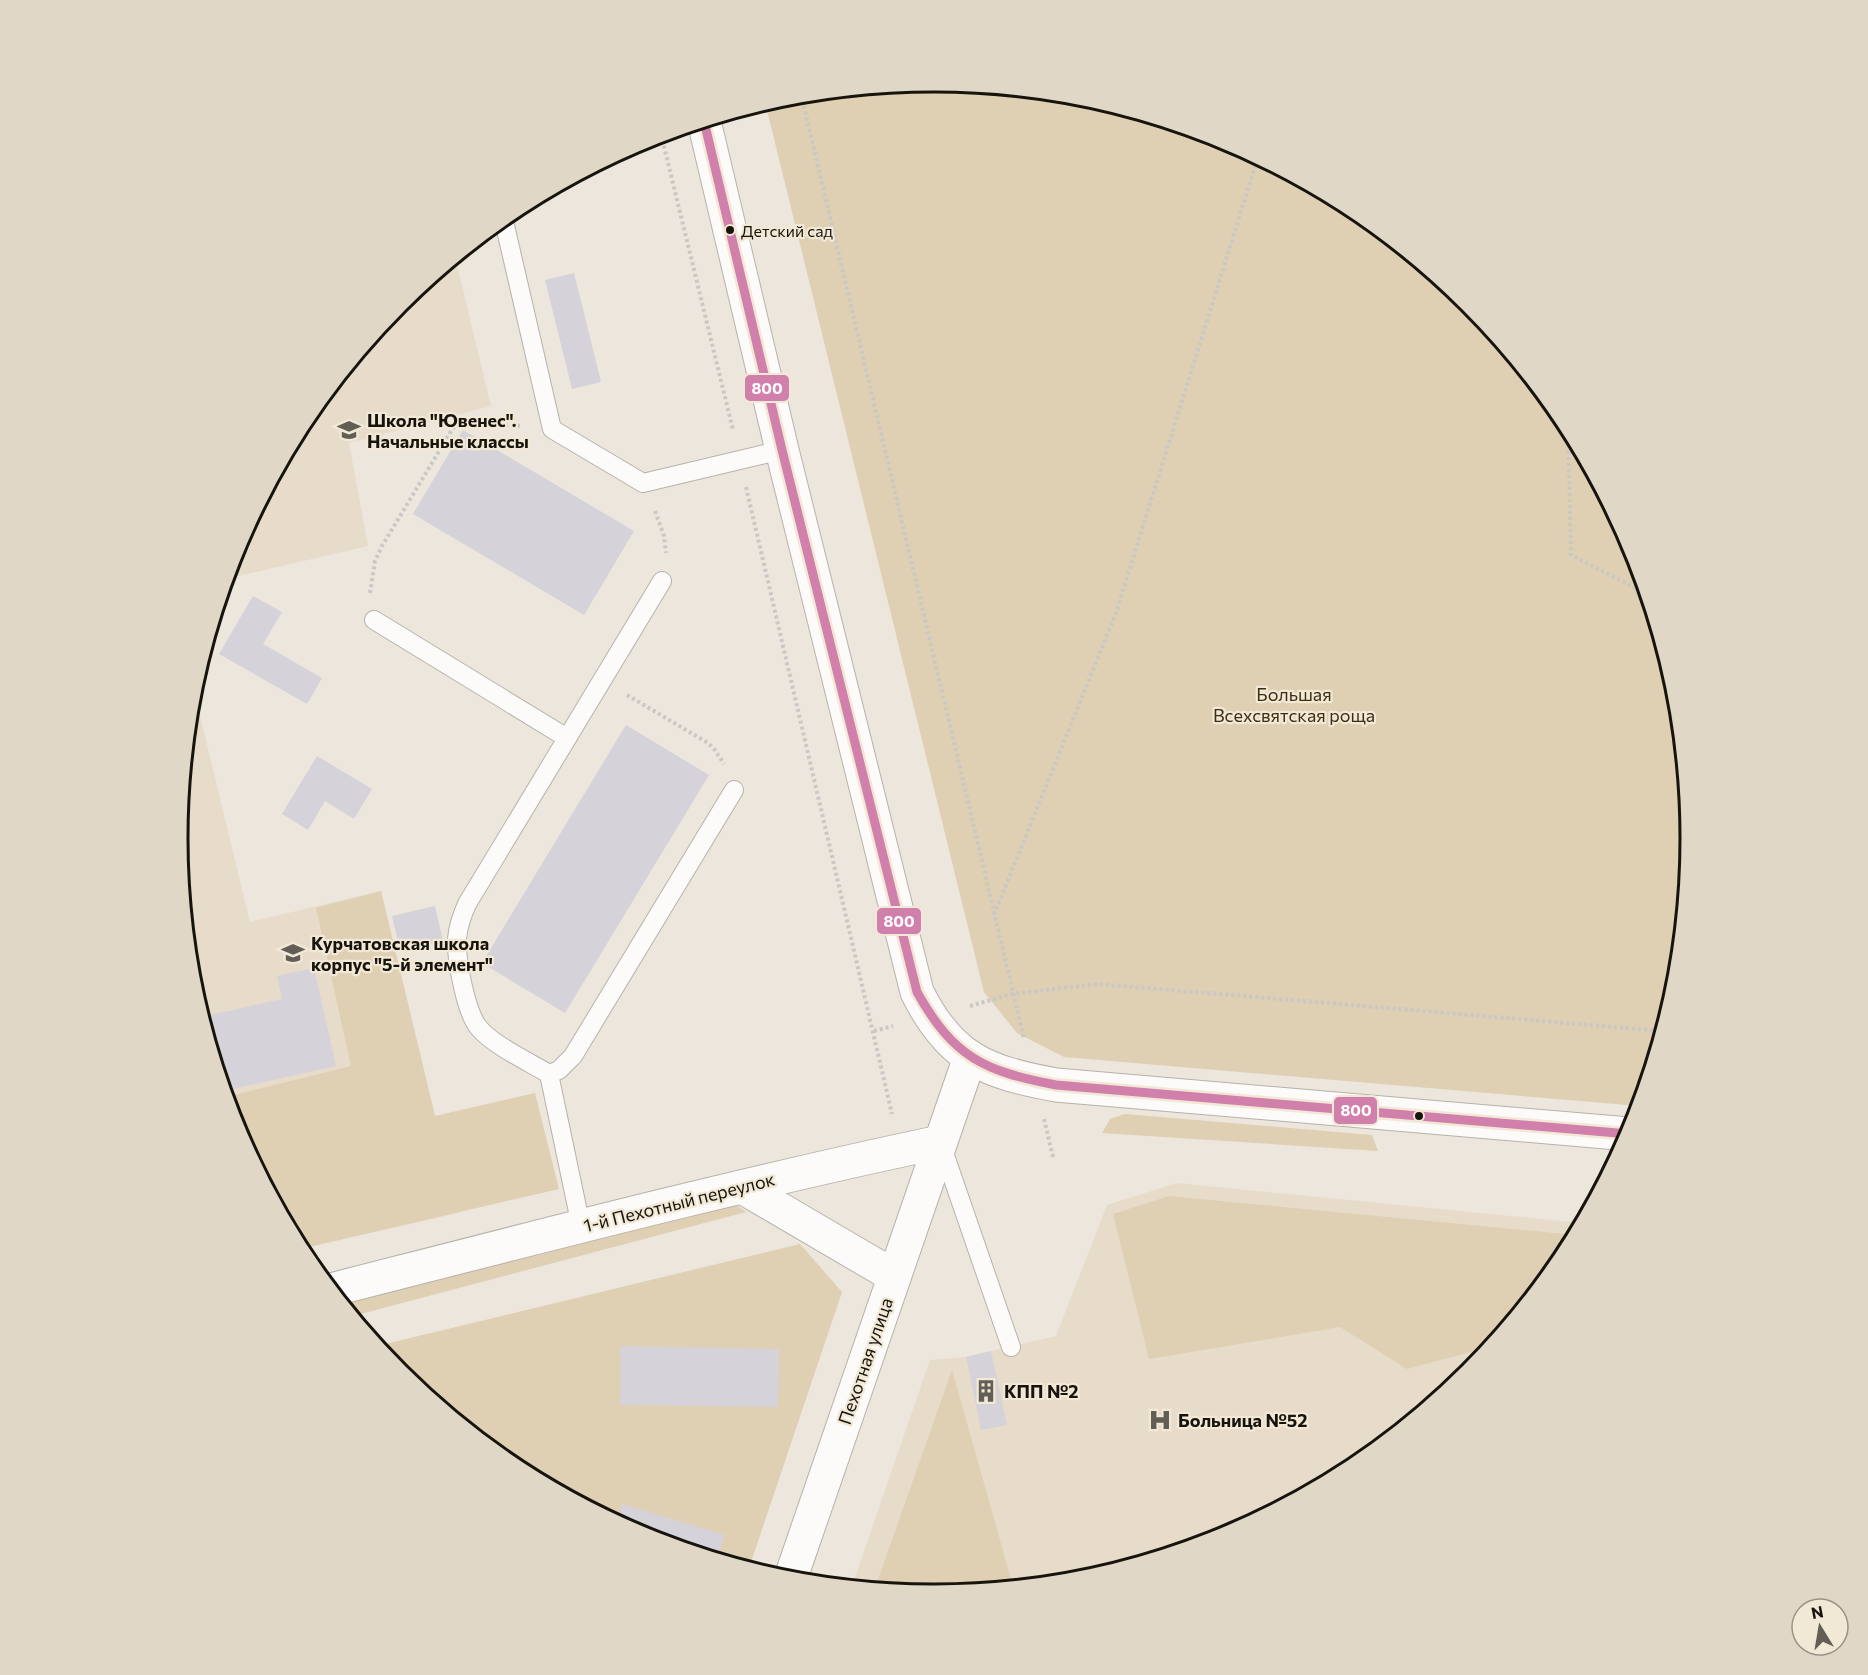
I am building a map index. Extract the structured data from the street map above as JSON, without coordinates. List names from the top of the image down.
{
  "streets": {
    "street": ["1-й Пехотный переулок", "Пехотная улица"]
  },
  "crossings": [
    ["1-й Пехотный переулок", "Пехотная улица"]
  ],
  "parks": ["Большая Всехсвятская роща"],
  "places": {
    "other": ["Детский сад"],
    "school or university": ["Школа \"Ювенес\". Начальные классы", "Курчатовская школа корпус \"5-й элемент\""],
    "building": ["КПП №2"],
    "hospital": ["Больница №52"]
  },
  "lines": ["transit line 800"],
  "north": "top"
}
